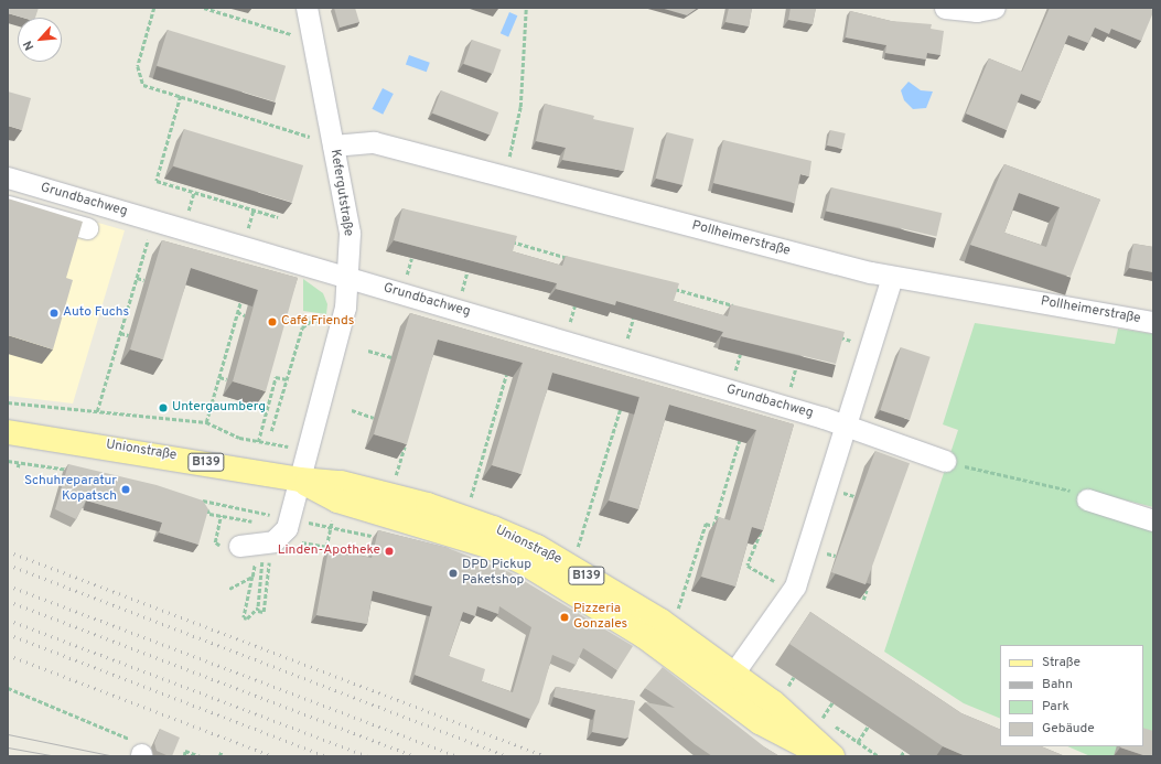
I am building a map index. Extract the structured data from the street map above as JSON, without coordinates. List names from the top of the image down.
{
  "streets": {
    "main road": ["Unionstraße", "B139"],
    "street": ["Kefergutstraße", "Grundbachweg", "Pollheimerstraße"]
  },
  "crossings": [
    ["Kefergutstraße", "Grundbachweg"],
    ["Kefergutstraße", "Pollheimerstraße"],
    ["Kefergutstraße", "Unionstraße"]
  ],
  "places": [
    "Auto Fuchs",
    "Café Friends",
    "Untergaumberg",
    "Schuhreparatur Kopatsch",
    "Linden-Apotheke",
    "DPD Pickup Paketshop",
    "Pizzeria Gonzales"
  ],
  "legend": [
    "Straße",
    "Bahn",
    "Park",
    "Gebäude"
  ],
  "north": "bottom left"
}
